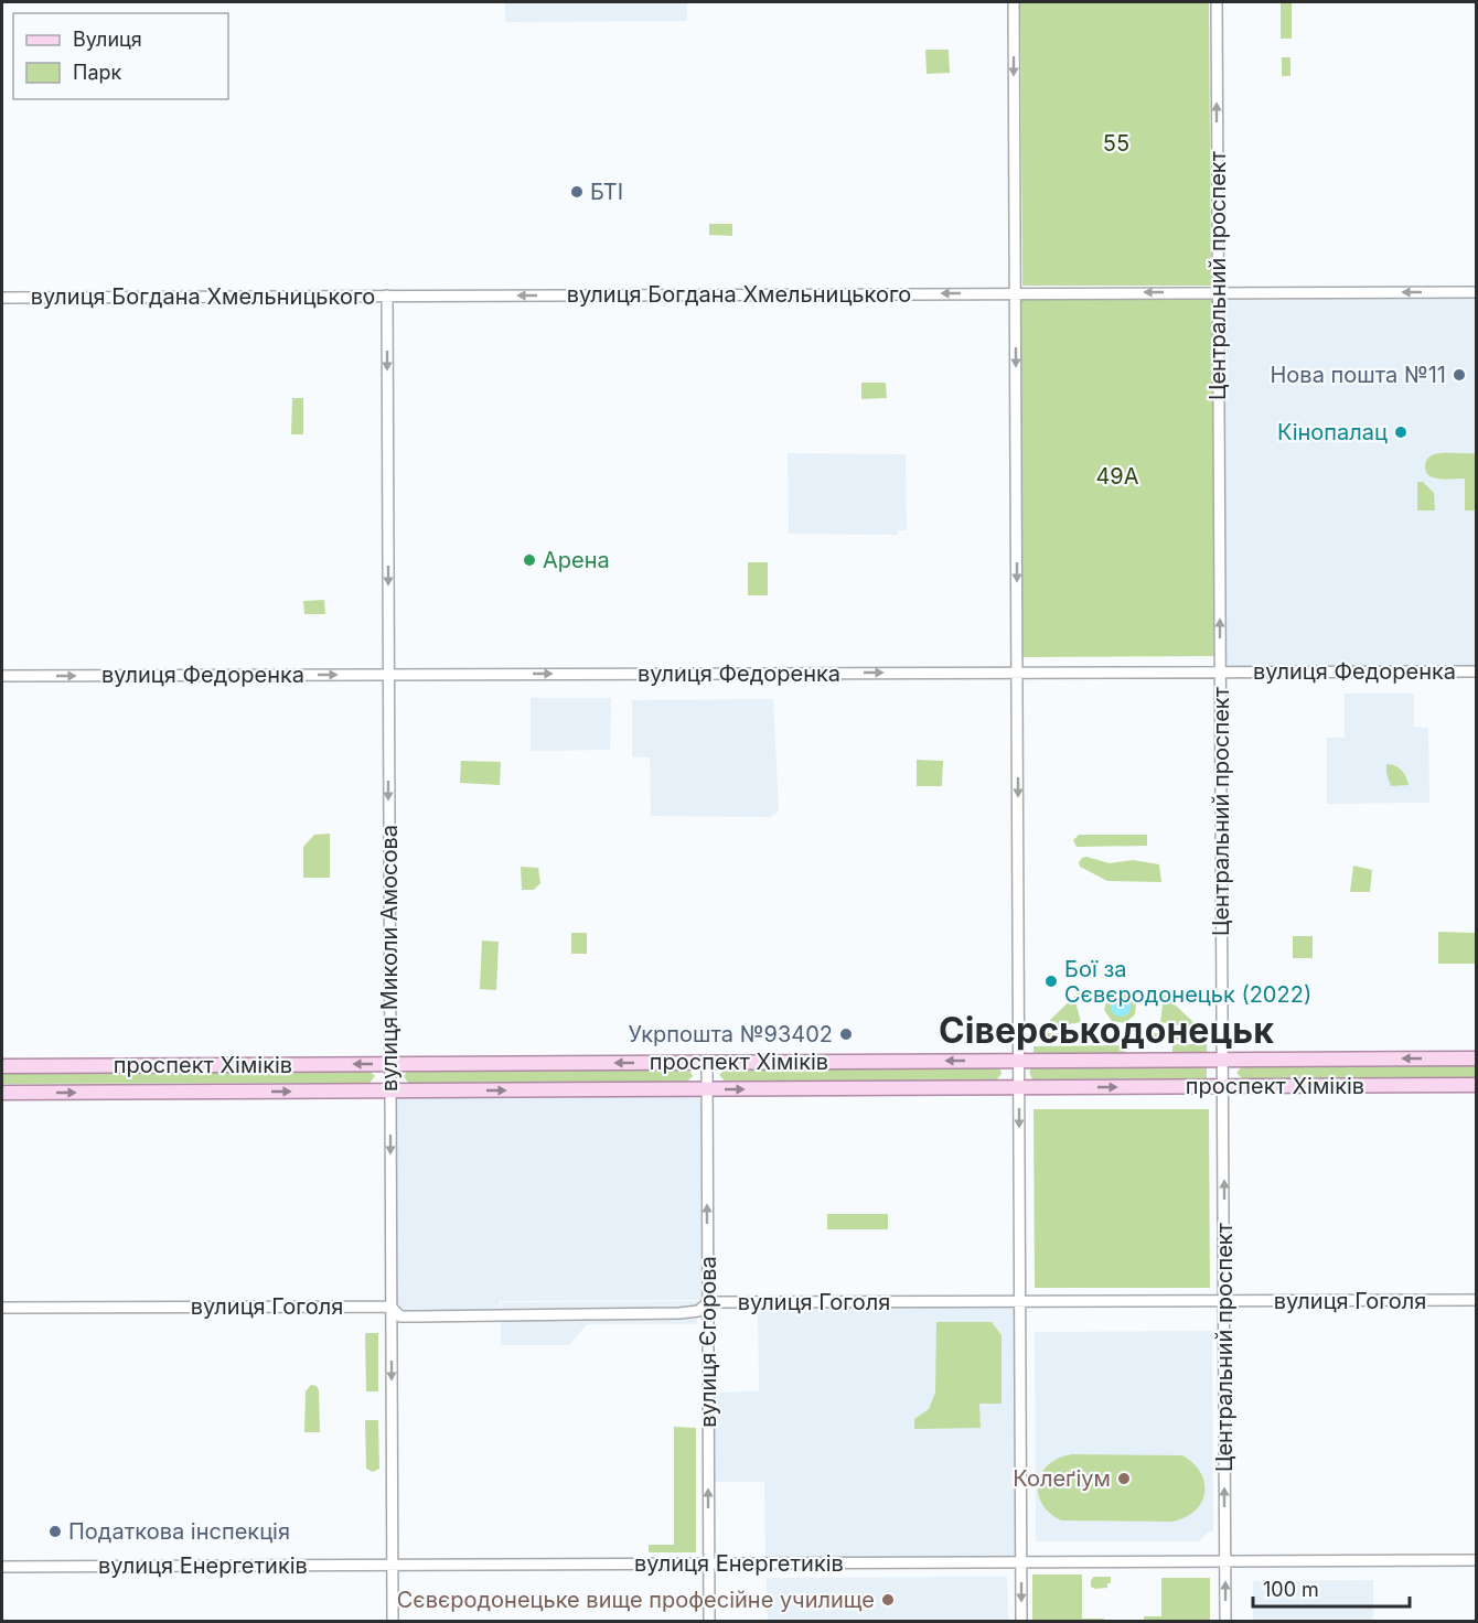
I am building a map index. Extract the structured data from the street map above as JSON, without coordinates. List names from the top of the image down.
{
  "streets": {
    "main road": ["проспект Хіміків"],
    "street": [
      "Центральний проспект",
      "вулиця Богдана Хмельницького",
      "вулиця Федоренка",
      "вулиця Миколи Амосова",
      "вулиця Гоголя",
      "вулиця Єгорова",
      "вулиця Енергетиків"
    ]
  },
  "crossings": [
    ["Центральний проспект", "вулиця Богдана Хмельницького"],
    ["Центральний проспект", "вулиця Федоренка"],
    ["Центральний проспект", "проспект Хіміків"],
    ["Центральний проспект", "вулиця Гоголя"],
    ["Центральний проспект", "вулиця Енергетиків"],
    ["вулиця Богдана Хмельницького", "вулиця Миколи Амосова"],
    ["вулиця Федоренка", "вулиця Миколи Амосова"],
    ["вулиця Миколи Амосова", "проспект Хіміків"],
    ["вулиця Миколи Амосова", "вулиця Гоголя"],
    ["вулиця Миколи Амосова", "вулиця Енергетиків"],
    ["проспект Хіміків", "вулиця Єгорова"],
    ["вулиця Гоголя", "вулиця Єгорова"],
    ["вулиця Єгорова", "вулиця Енергетиків"]
  ],
  "one_way": [
    "Центральний проспект",
    "вулиця Богдана Хмельницького",
    "вулиця Федоренка",
    "вулиця Миколи Амосова",
    "вулиця Єгорова"
  ],
  "districts": ["Сіверськодонецьк"],
  "parks": ["55", "49А"],
  "places": [
    "БТІ",
    "Нова пошта №11",
    "Кінопалац",
    "Арена",
    "Бої за Сєвєродонецьк (2022)",
    "Укрпошта №93402",
    "Колеґіум",
    "Податкова інспекція",
    "Сєвєродонецьке вище професійне училище"
  ],
  "legend": ["Вулиця", "Парк"],
  "scale_bar": "100 m"
}
